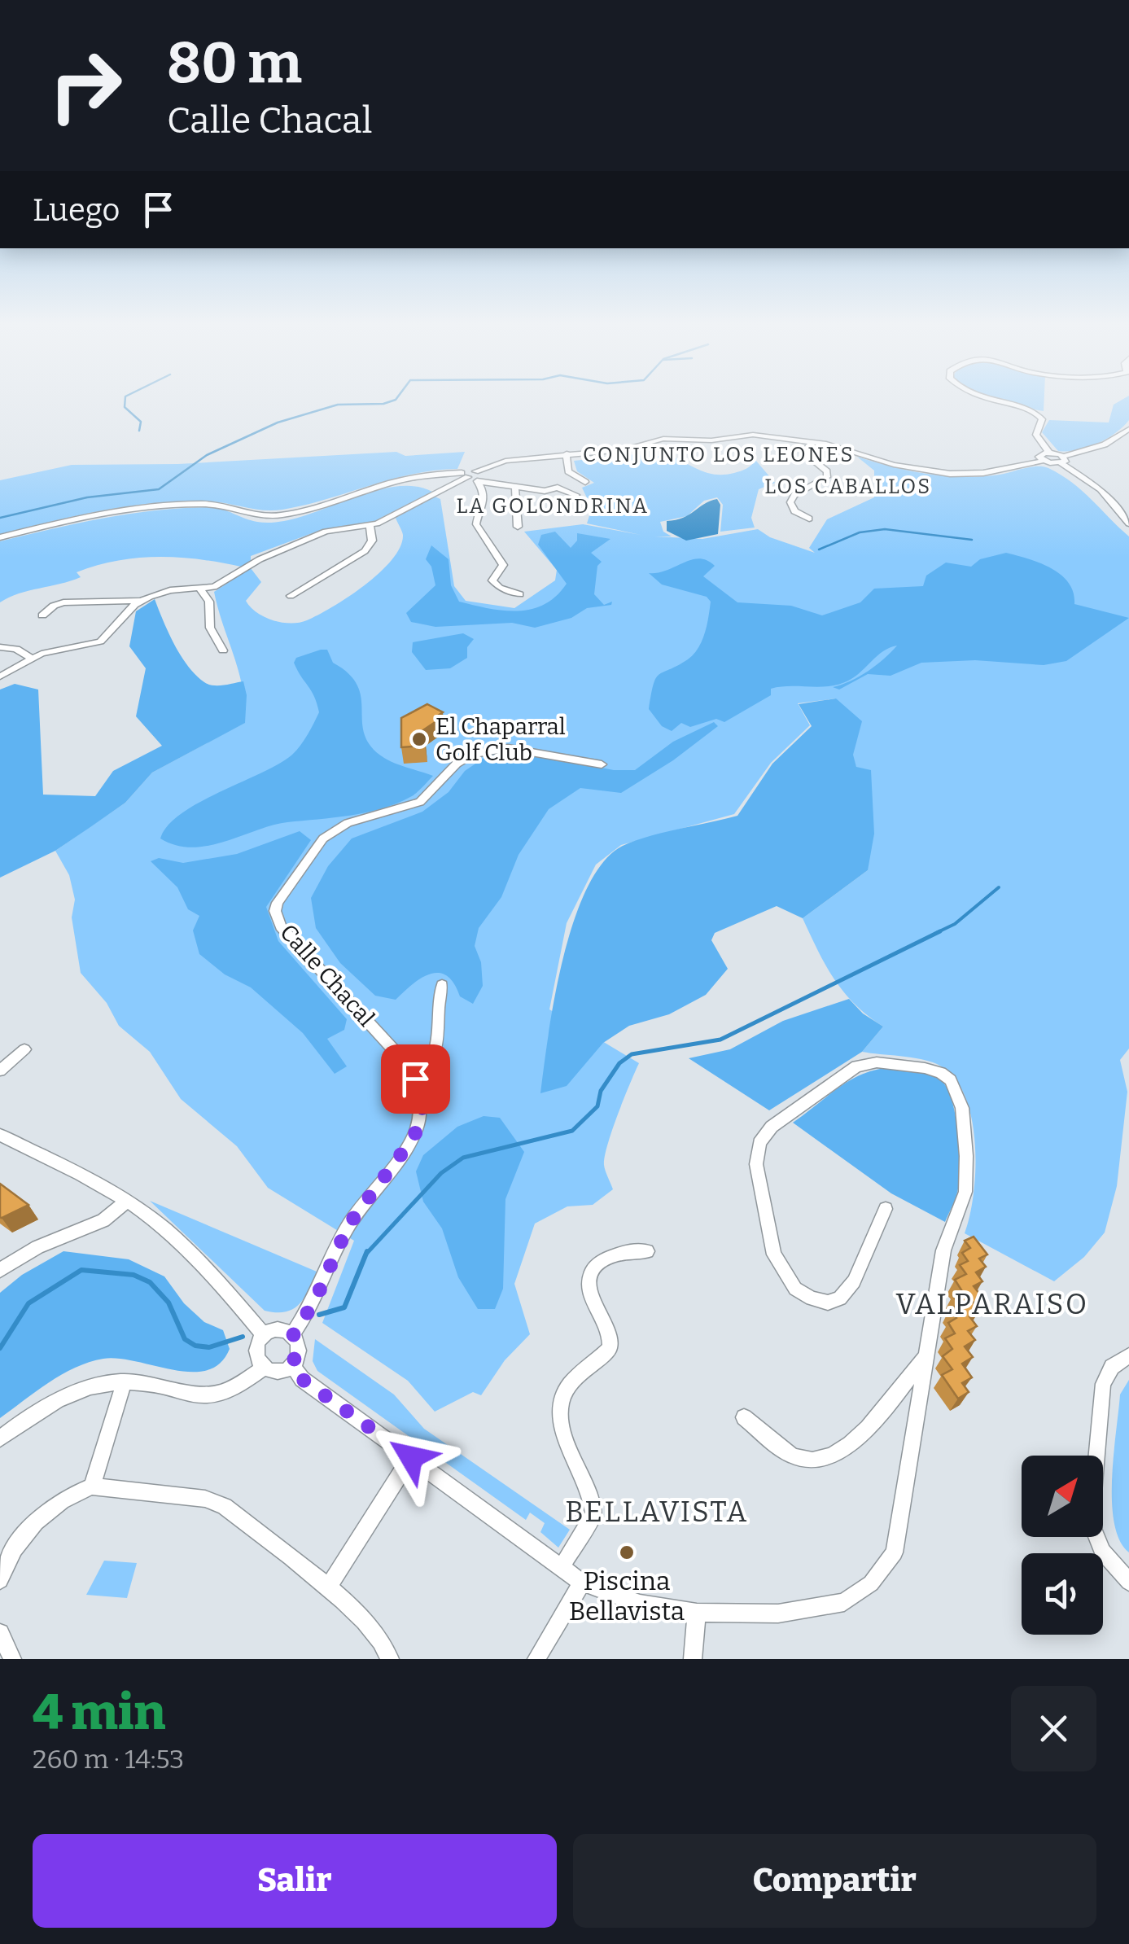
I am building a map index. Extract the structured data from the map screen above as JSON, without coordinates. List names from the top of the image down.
{
  "streets": {
    "street": ["Calle Chacal"]
  },
  "districts": [
    "CONJUNTO LOS LEONES",
    "LOS CABALLOS",
    "LA GOLONDRINA",
    "VALPARAISO",
    "BELLAVISTA"
  ],
  "places": ["El Chaparral Golf Club", "Piscina Bellavista"],
  "north": "top right",
  "page": {
    "turn": ["80 m", "Calle Chacal"],
    "then": "Luego",
    "heading": ["4 min", "260 m · 14:53"],
    "buttons": ["Salir", "Compartir"]
  }
}
